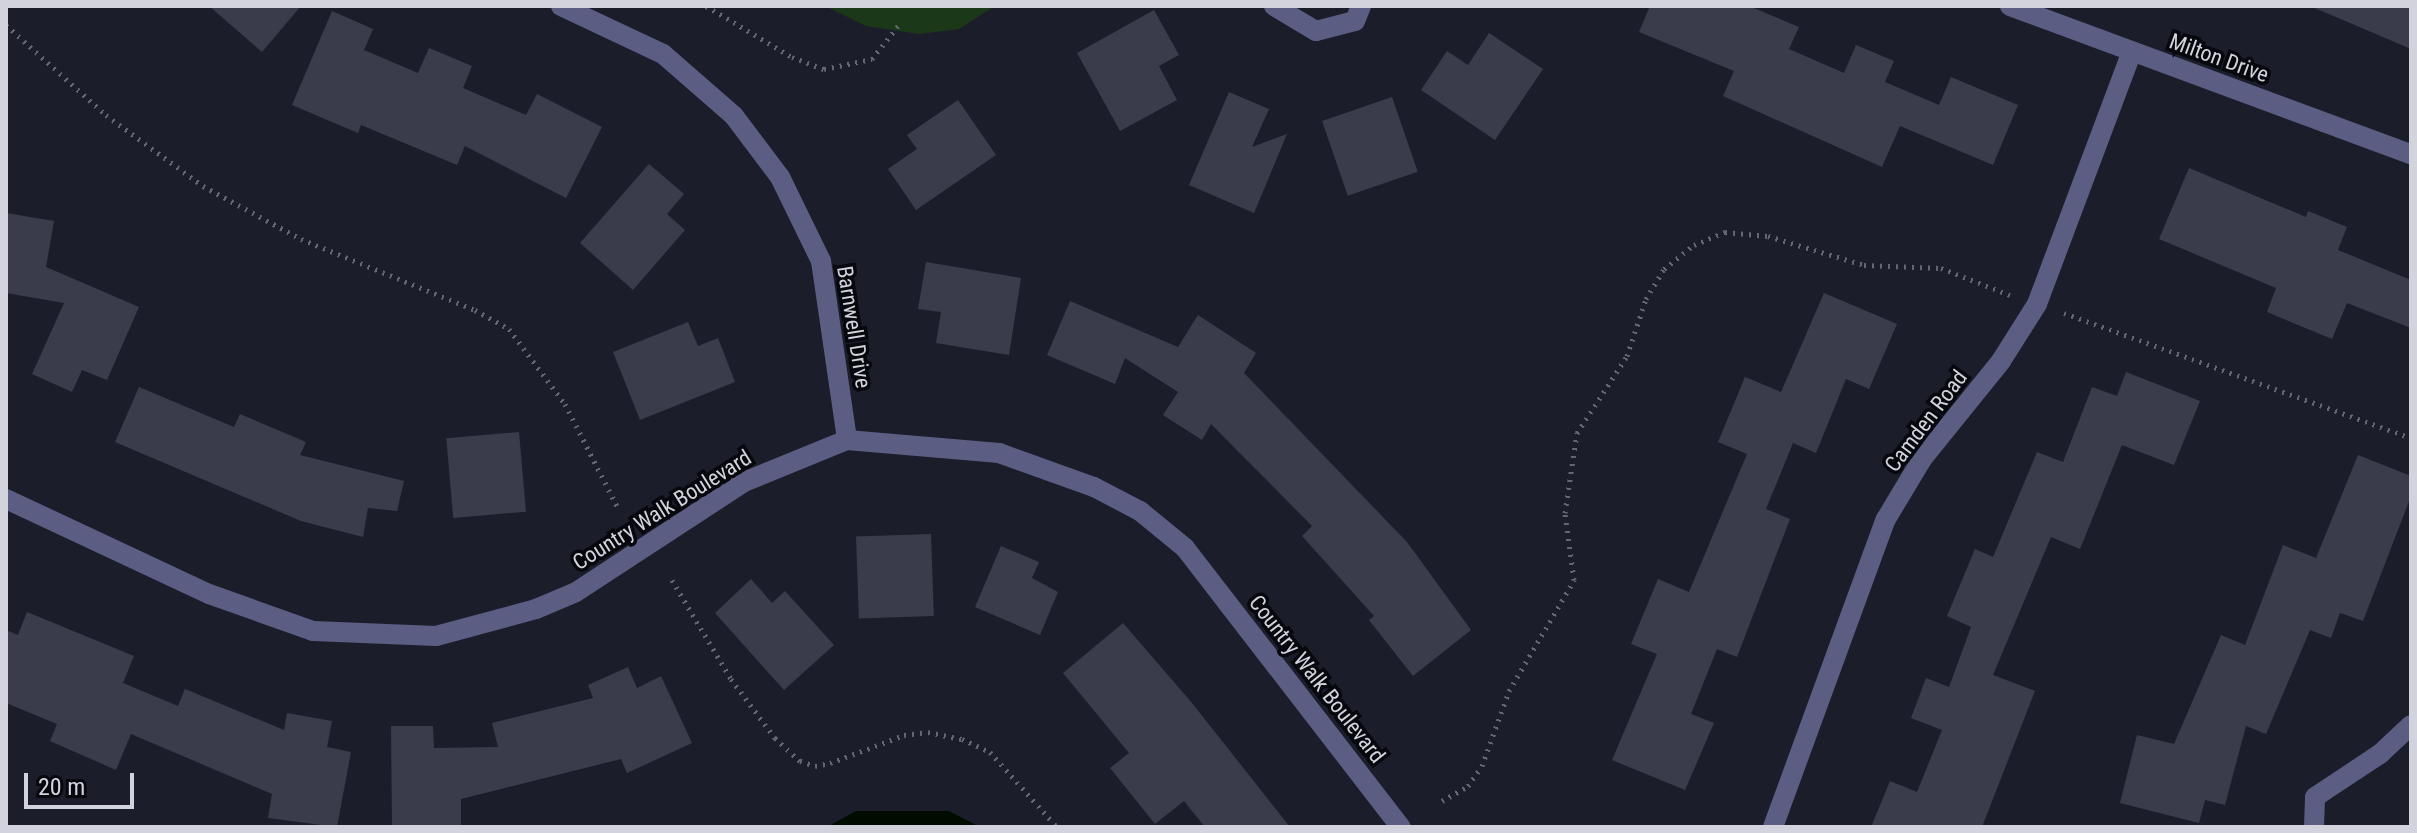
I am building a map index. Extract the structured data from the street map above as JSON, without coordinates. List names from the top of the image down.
{
  "streets": {
    "street": [
      "Milton Drive",
      "Barnwell Drive",
      "Camden Road",
      "Country Walk Boulevard"
    ]
  },
  "crossings": [
    ["Milton Drive", "Camden Road"],
    ["Barnwell Drive", "Country Walk Boulevard"]
  ],
  "scale_bar": "20 m"
}
